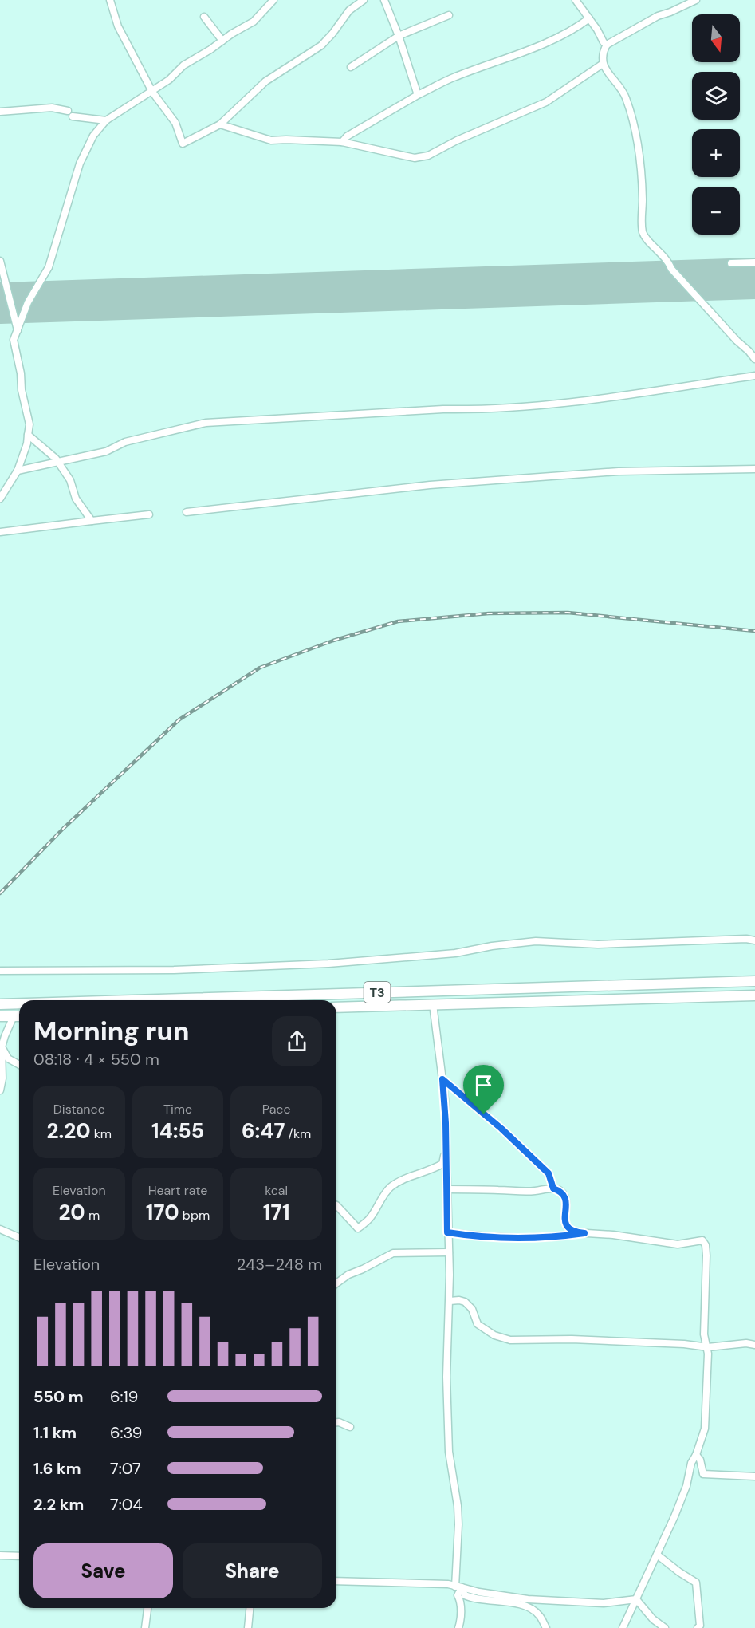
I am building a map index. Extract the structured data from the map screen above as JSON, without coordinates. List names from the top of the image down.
{
  "streets": {
    "highway": ["T3"]
  },
  "north": "bottom",
  "page": {
    "map_buttons": ["+", "−"],
    "heading": ["Morning run", "08:18 · 4 × 550 m"],
    "stats": [
      ["Distance", "2.20 km"],
      ["Time", "14:55"],
      ["Pace", "6:47 /km"],
      ["Elevation", "20 m"],
      ["Heart rate", "170 bpm"],
      ["kcal", "171"]
    ],
    "chart": ["Elevation", "243–248 m"],
    "list": [
      {
        "name": "550 m",
        "note": "6:19"
      },
      {
        "name": "1.1 km",
        "note": "6:39"
      },
      {
        "name": "1.6 km",
        "note": "7:07"
      },
      {
        "name": "2.2 km",
        "note": "7:04"
      }
    ],
    "buttons": ["Save", "Share"]
  }
}
